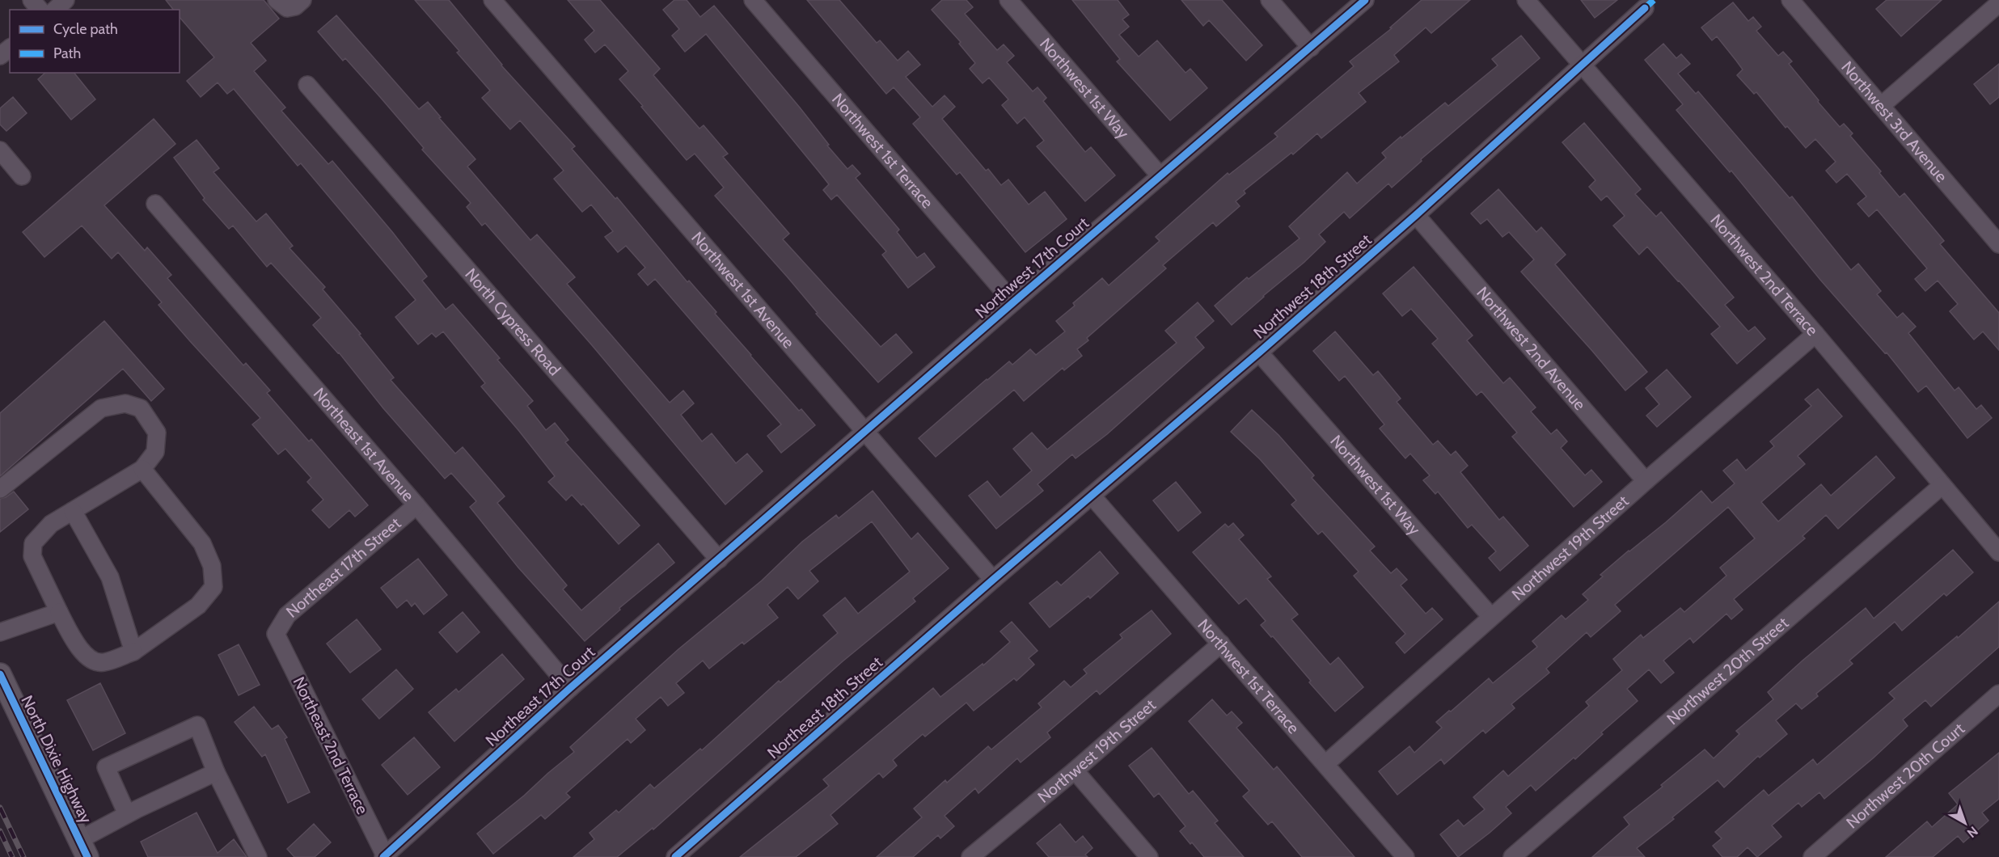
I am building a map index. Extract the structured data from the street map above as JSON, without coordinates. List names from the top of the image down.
{
  "streets": {
    "main road": ["North Dixie Highway"],
    "street": [
      "Northwest 1st Way",
      "Northwest 3rd Avenue",
      "Northwest 1st Terrace",
      "Northwest 17th Court",
      "Northwest 2nd Terrace",
      "Northwest 18th Street",
      "Northwest 1st Avenue",
      "North Cypress Road",
      "Northwest 2nd Avenue",
      "Northeast 1st Avenue",
      "Northwest 19th Street",
      "Northeast 17th Street",
      "Northwest 20th Street",
      "Northeast 17th Court",
      "Northeast 18th Street",
      "Northeast 2nd Terrace",
      "Northwest 20th Court"
    ]
  },
  "crossings": [
    ["Northwest 1st Way", "Northwest 17th Court"],
    ["Northwest 1st Way", "Northwest 18th Street"],
    ["Northwest 1st Way", "Northwest 19th Street"],
    ["Northwest 1st Terrace", "Northwest 17th Court"],
    ["Northwest 1st Terrace", "Northwest 18th Street"],
    ["Northwest 1st Terrace", "Northwest 19th Street"],
    ["Northwest 17th Court", "Northwest 1st Avenue"],
    ["Northwest 17th Court", "North Cypress Road"],
    ["Northwest 17th Court", "Northeast 17th Court"],
    ["Northwest 2nd Terrace", "Northwest 18th Street"],
    ["Northwest 2nd Terrace", "Northwest 19th Street"],
    ["Northwest 2nd Terrace", "Northwest 20th Street"],
    ["Northwest 18th Street", "Northwest 1st Avenue"],
    ["Northwest 18th Street", "Northwest 2nd Avenue"],
    ["Northwest 18th Street", "Northeast 18th Street"],
    ["Northwest 1st Avenue", "Northeast 18th Street"],
    ["North Cypress Road", "Northeast 17th Court"],
    ["Northwest 2nd Avenue", "Northwest 19th Street"],
    ["Northeast 1st Avenue", "Northeast 17th Street"],
    ["Northeast 1st Avenue", "Northeast 17th Court"],
    ["Northeast 17th Street", "Northeast 2nd Terrace"],
    ["Northeast 17th Court", "Northeast 2nd Terrace"]
  ],
  "legend": ["Cycle path", "Path"],
  "north": "bottom right"
}
